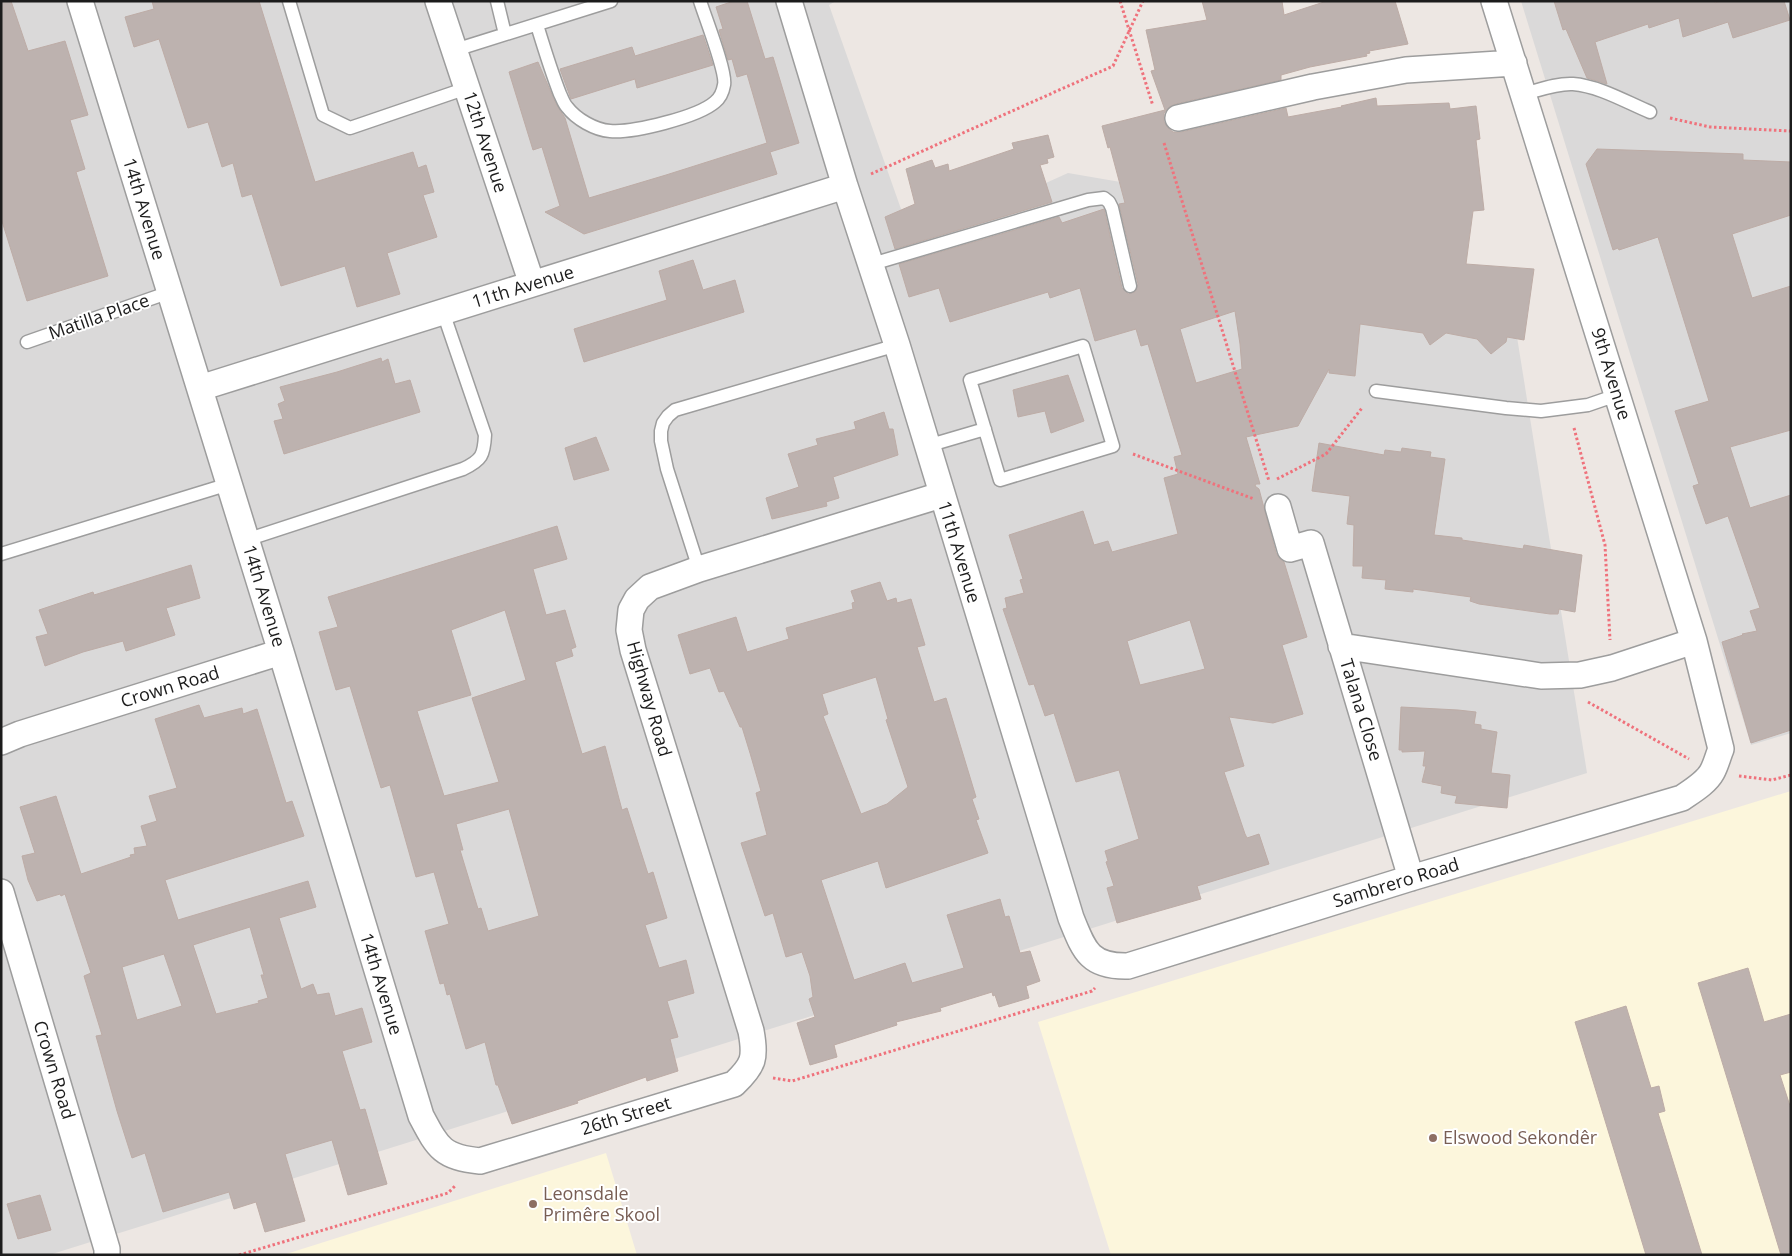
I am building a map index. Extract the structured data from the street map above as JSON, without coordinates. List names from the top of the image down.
{
  "streets": {
    "street": [
      "12th Avenue",
      "14th Avenue",
      "11th Avenue",
      "9th Avenue",
      "Crown Road",
      "Highway Road",
      "Talana Close",
      "Sambrero Road",
      "26th Street"
    ],
    "lane": ["Matilla Place"]
  },
  "crossings": [
    ["12th Avenue", "11th Avenue"],
    ["14th Avenue", "11th Avenue"],
    ["14th Avenue", "Matilla Place"],
    ["14th Avenue", "Crown Road"],
    ["14th Avenue", "26th Street"],
    ["11th Avenue", "Highway Road"],
    ["11th Avenue", "Sambrero Road"],
    ["9th Avenue", "Sambrero Road"],
    ["Highway Road", "26th Street"],
    ["Talana Close", "Sambrero Road"]
  ],
  "places": ["Elswood Sekondêr", "Leonsdale Primêre Skool"]
}
